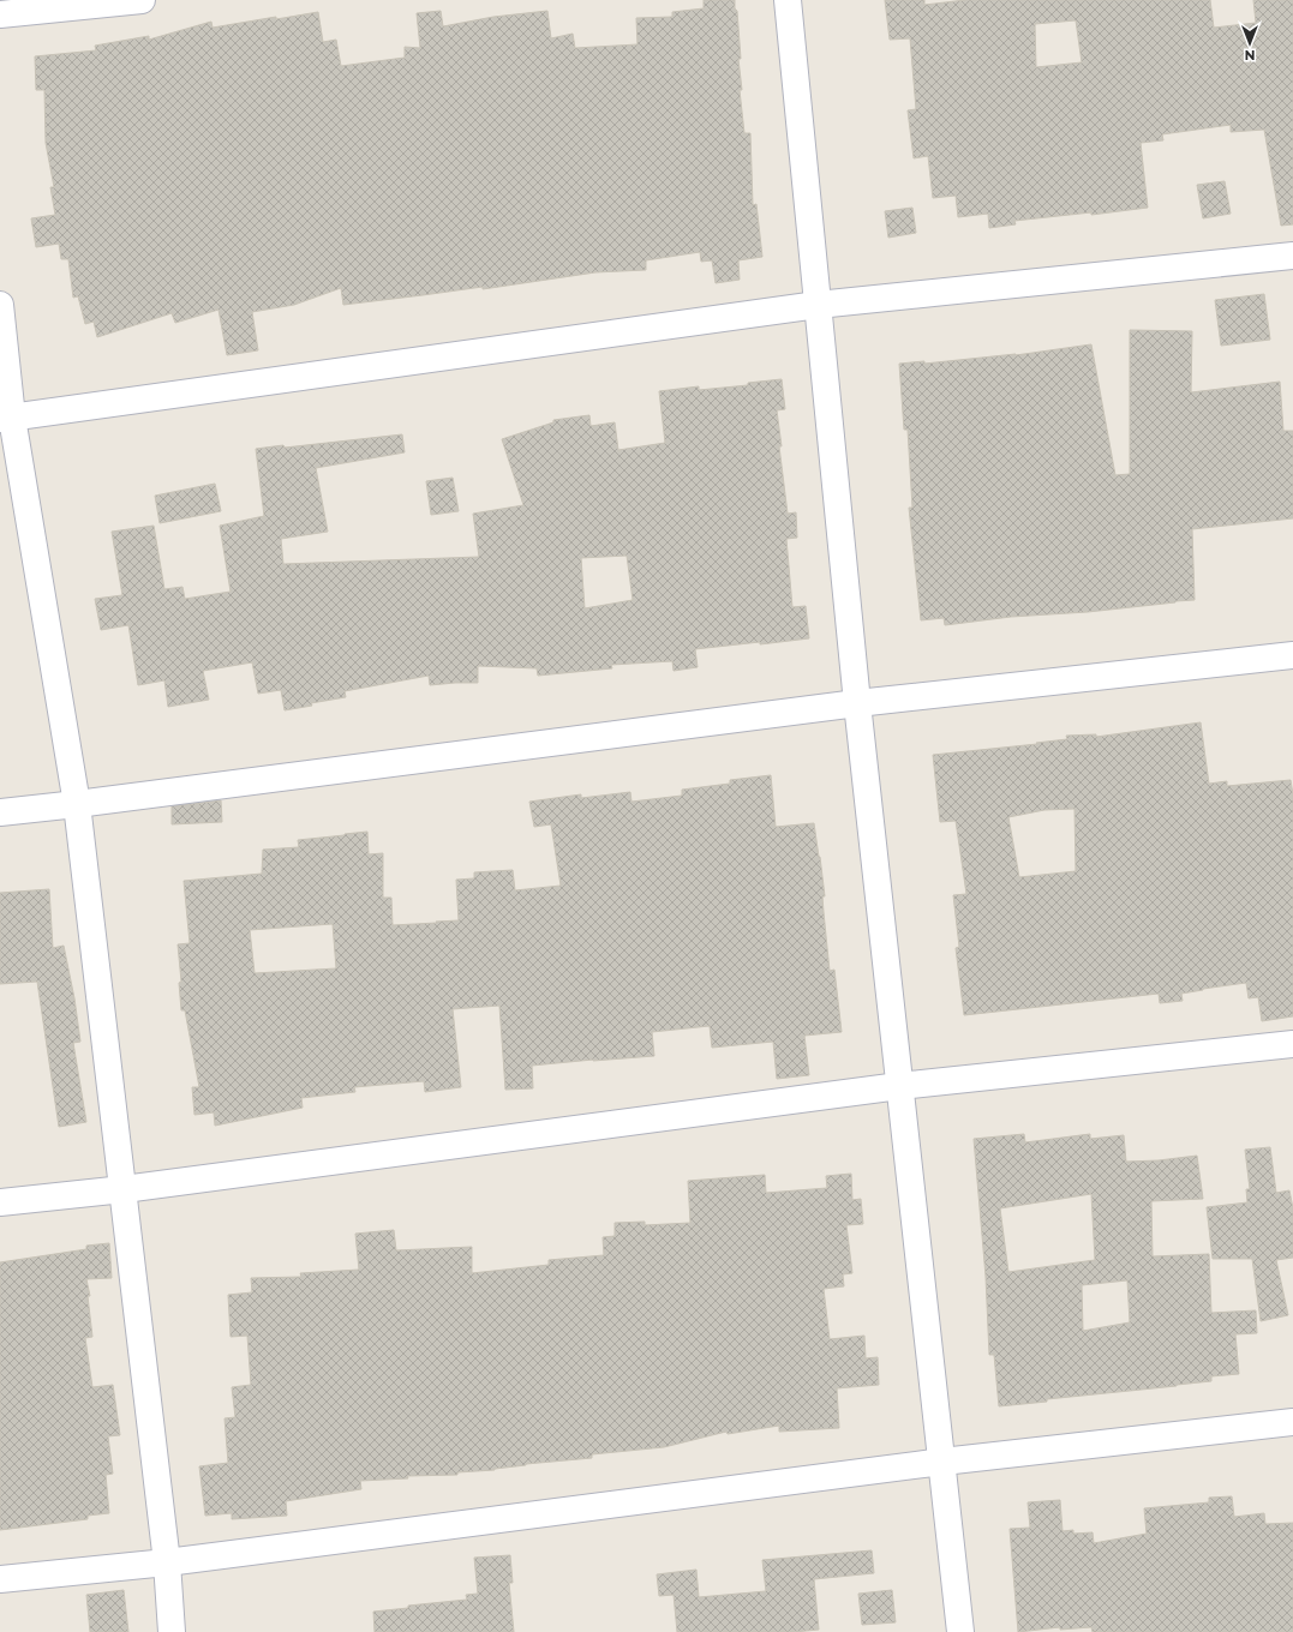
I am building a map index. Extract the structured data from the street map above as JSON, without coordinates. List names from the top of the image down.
{
  "north": "bottom"
}
